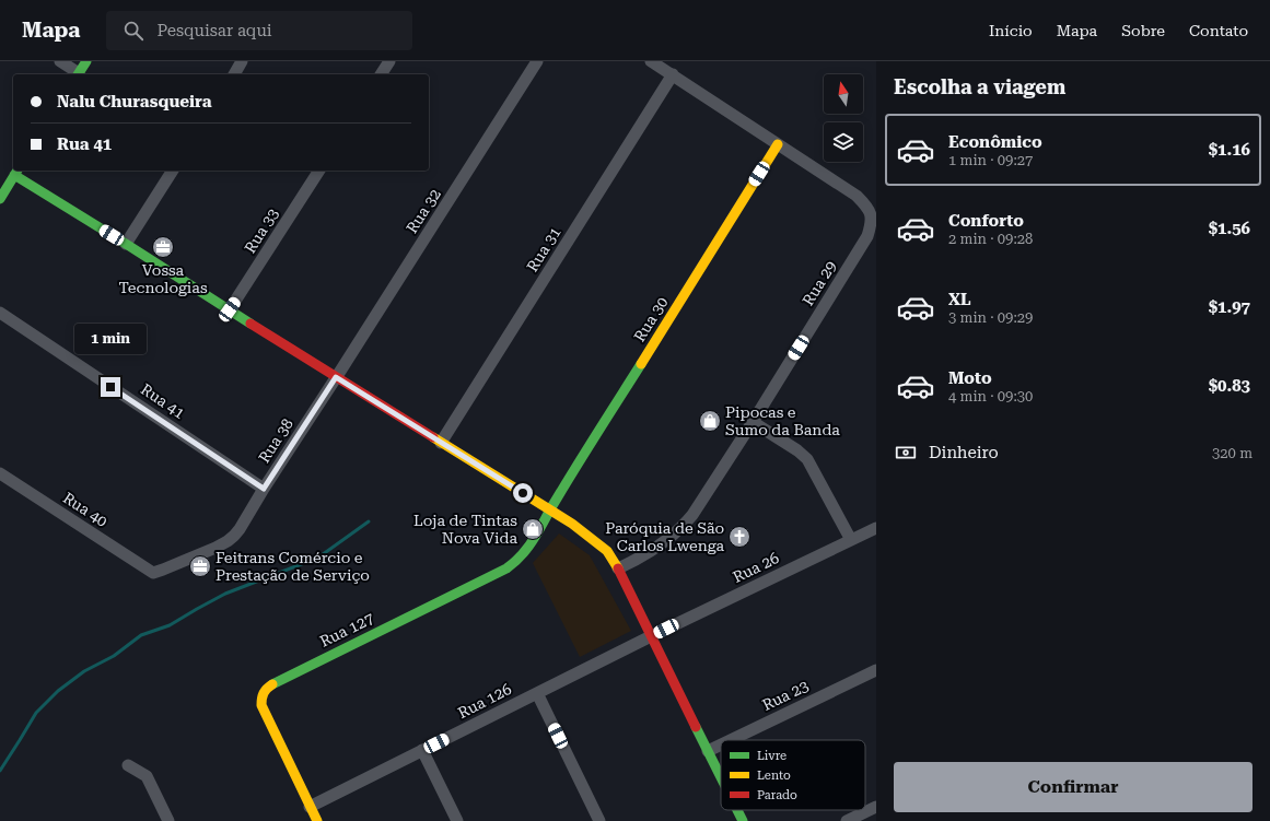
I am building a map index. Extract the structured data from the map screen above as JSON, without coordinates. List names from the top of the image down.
{
  "streets": {
    "street": [
      "Rua 32",
      "Rua 33",
      "Rua 31",
      "Rua 29",
      "Rua 30",
      "Rua 41",
      "Rua 38",
      "Rua 40",
      "Rua 26",
      "Rua 127",
      "Rua 23",
      "Rua 126"
    ]
  },
  "crossings": [
    ["Rua 32", "Rua 38"],
    ["Rua 31", "Rua 29"],
    ["Rua 29", "Rua 30"],
    ["Rua 30", "Rua 127"],
    ["Rua 41", "Rua 38"],
    ["Rua 38", "Rua 40"],
    ["Rua 26", "Rua 126"],
    ["Rua 127", "Rua 126"]
  ],
  "places": {
    "office": ["Vossa Tecnologias", "Feitrans Comércio e Prestação de Serviço"],
    "shop": ["Pipocas e Sumo da Banda", "Loja de Tintas Nova Vida"],
    "church": ["Paróquia de São Carlos Lwenga"]
  },
  "legend": ["Livre", "Lento", "Parado"],
  "north": "top",
  "page": {
    "header": "Mapa",
    "search": "Pesquisar aqui",
    "nav": [
      "Início",
      "Mapa",
      "Sobre",
      "Contato"
    ],
    "heading": "Escolha a viagem",
    "banner": ["Nalu Churasqueira", "Rua 41"],
    "list": [
      {
        "name": "Econômico",
        "note": "1 min · 09:27",
        "value": "$1.16"
      },
      {
        "name": "Conforto",
        "note": "2 min · 09:28",
        "value": "$1.56"
      },
      {
        "name": "XL",
        "note": "3 min · 09:29",
        "value": "$1.97"
      },
      {
        "name": "Moto",
        "note": "4 min · 09:30",
        "value": "$0.83"
      }
    ],
    "bubble": "1 min",
    "pay": ["Dinheiro", "320 m"],
    "buttons": "Confirmar"
  }
}
